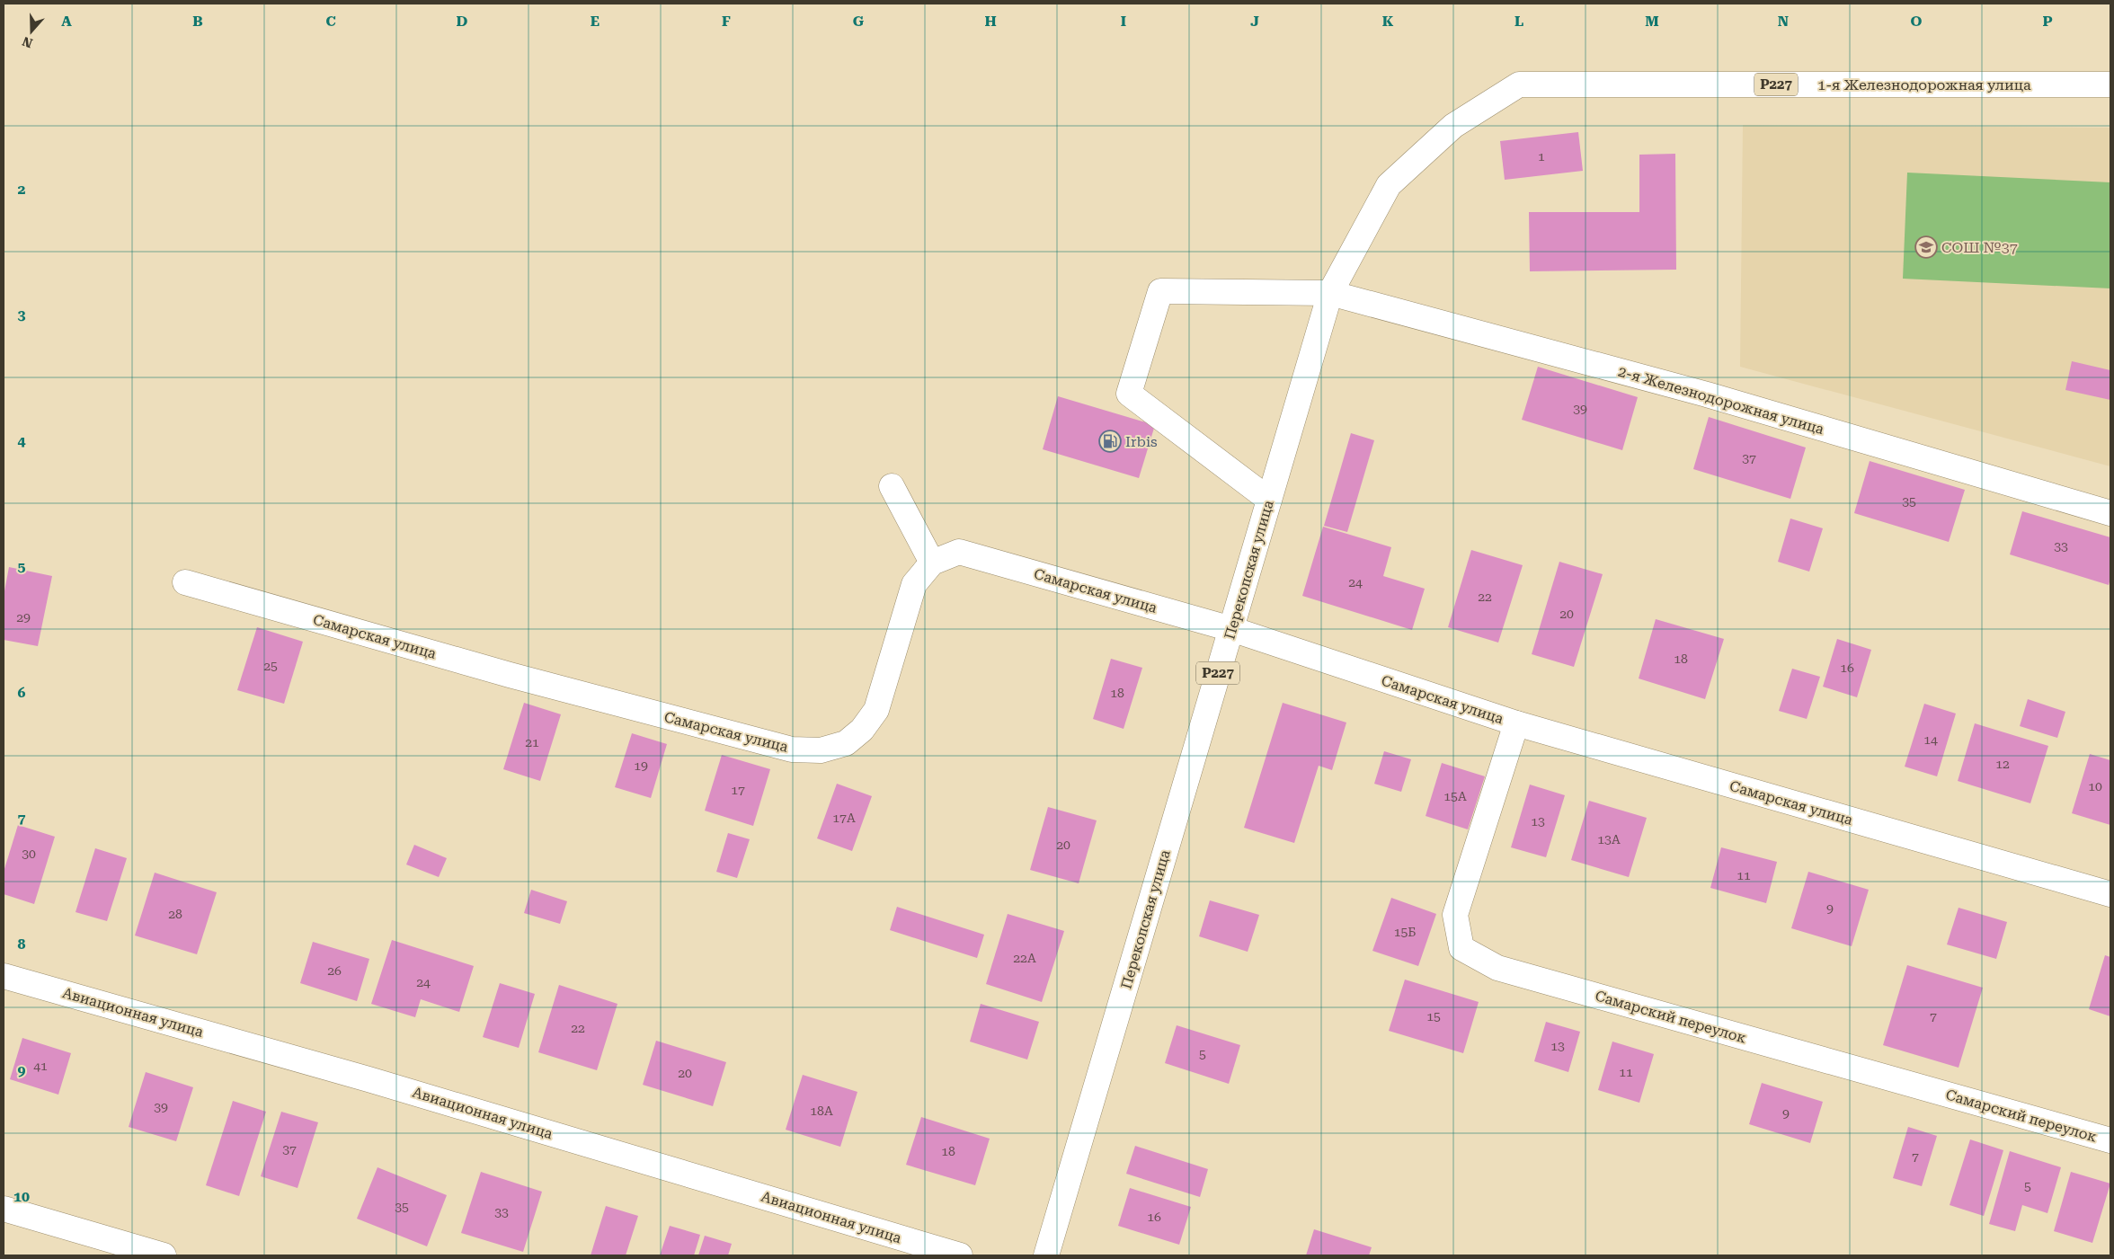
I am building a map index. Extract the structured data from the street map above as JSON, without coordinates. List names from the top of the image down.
{
  "streets": {
    "street": [
      "Р227",
      "1-я Железнодорожная улица",
      "2-я Железнодорожная улица",
      "Перекопская улица",
      "Самарская улица",
      "Авиационная улица",
      "Самарский переулок"
    ]
  },
  "crossings": [
    ["1-я Железнодорожная улица", "Перекопская улица"],
    ["2-я Железнодорожная улица", "Перекопская улица"],
    ["Перекопская улица", "Самарская улица"],
    ["Самарская улица", "Самарский переулок"]
  ],
  "places": {
    "school or university": ["СОШ №37"],
    "fuel station": ["Irbis"]
  },
  "house_numbers": [
    "1",
    "39",
    "37",
    "35",
    "33",
    "24",
    "22",
    "20",
    "29",
    "18",
    "25",
    "16",
    "18",
    "14",
    "21",
    "12",
    "19",
    "10",
    "17",
    "15А",
    "17А",
    "13",
    "13А",
    "20",
    "30",
    "11",
    "9",
    "28",
    "15Б",
    "22А",
    "26",
    "24",
    "15",
    "7",
    "22",
    "13",
    "5",
    "41",
    "11",
    "20",
    "39",
    "18А",
    "9",
    "37",
    "18",
    "7",
    "5",
    "35",
    "33",
    "16"
  ],
  "north": "bottom",
  "grid": {
    "columns": [
      "A",
      "B",
      "C",
      "D",
      "E",
      "F",
      "G",
      "H",
      "I",
      "J",
      "K",
      "L",
      "M",
      "N",
      "O",
      "P"
    ],
    "rows": [
      "2",
      "3",
      "4",
      "5",
      "6",
      "7",
      "8",
      "9",
      "10"
    ]
  }
}
